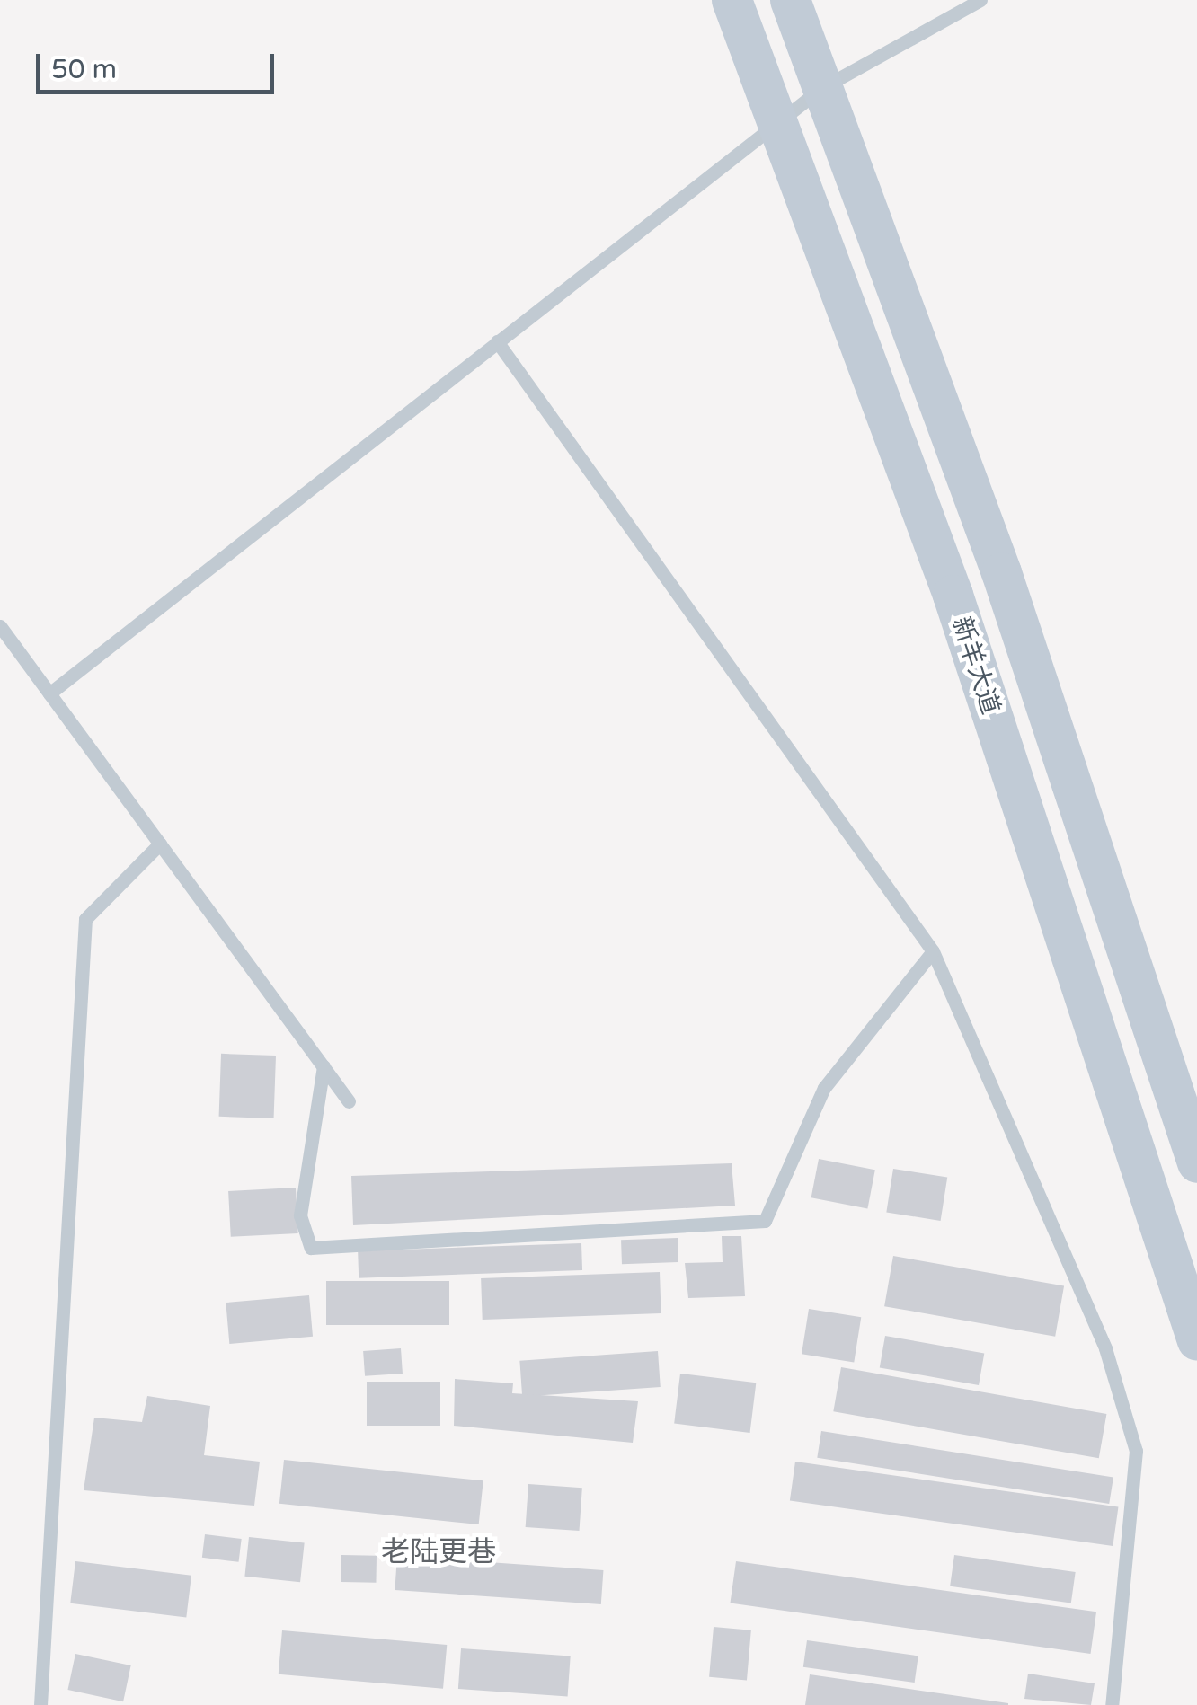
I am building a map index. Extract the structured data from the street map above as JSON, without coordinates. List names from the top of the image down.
{
  "streets": {
    "main road": ["新羊大道"]
  },
  "districts": ["老陆更巷"],
  "scale_bar": "50 m"
}
